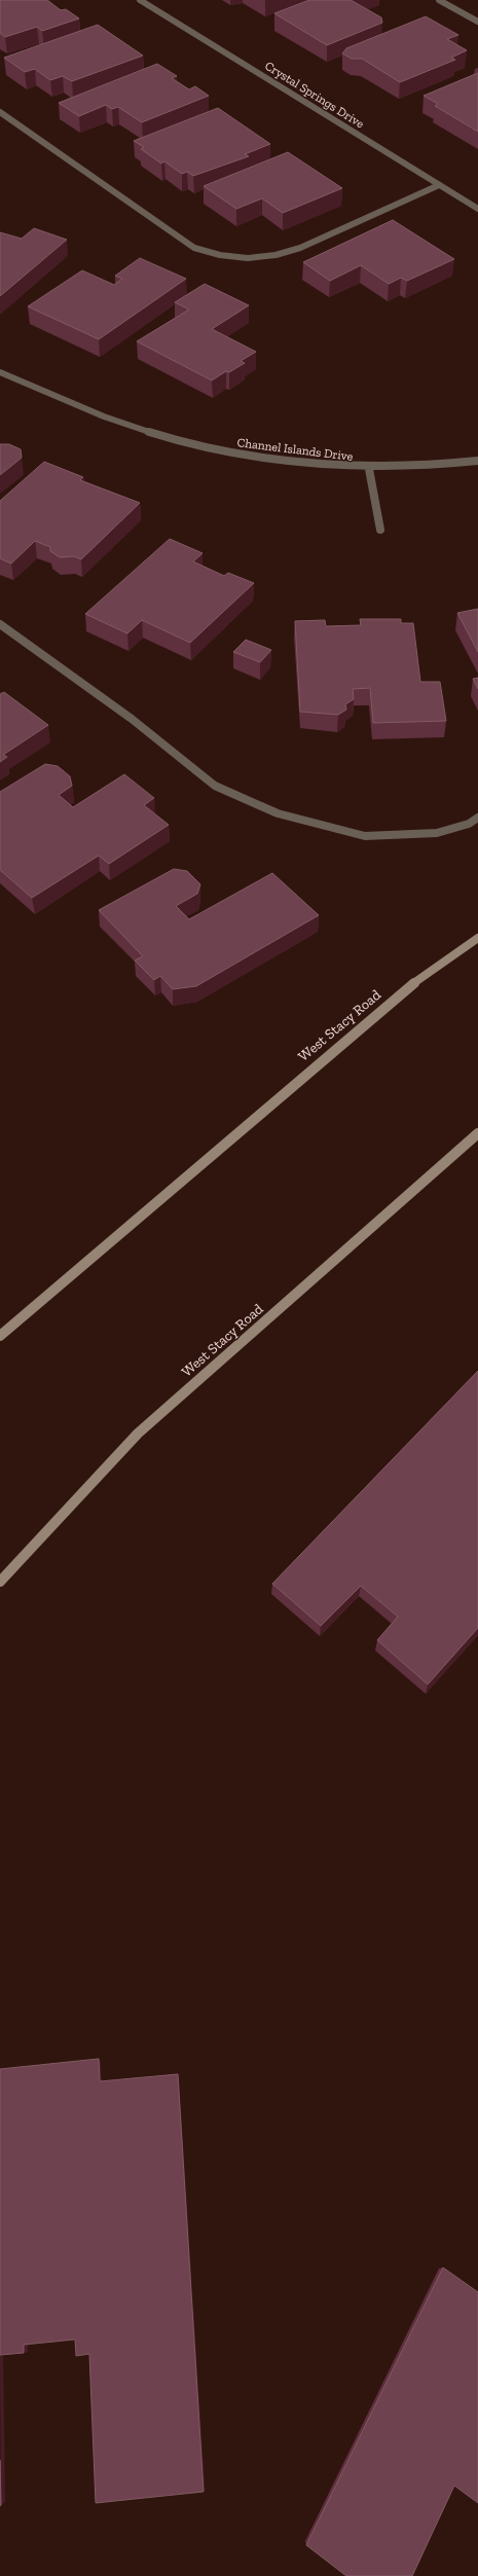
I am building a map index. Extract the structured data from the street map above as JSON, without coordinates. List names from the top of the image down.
{
  "streets": {
    "main road": ["West Stacy Road"],
    "street": ["Crystal Springs Drive", "Channel Islands Drive"]
  }
}
